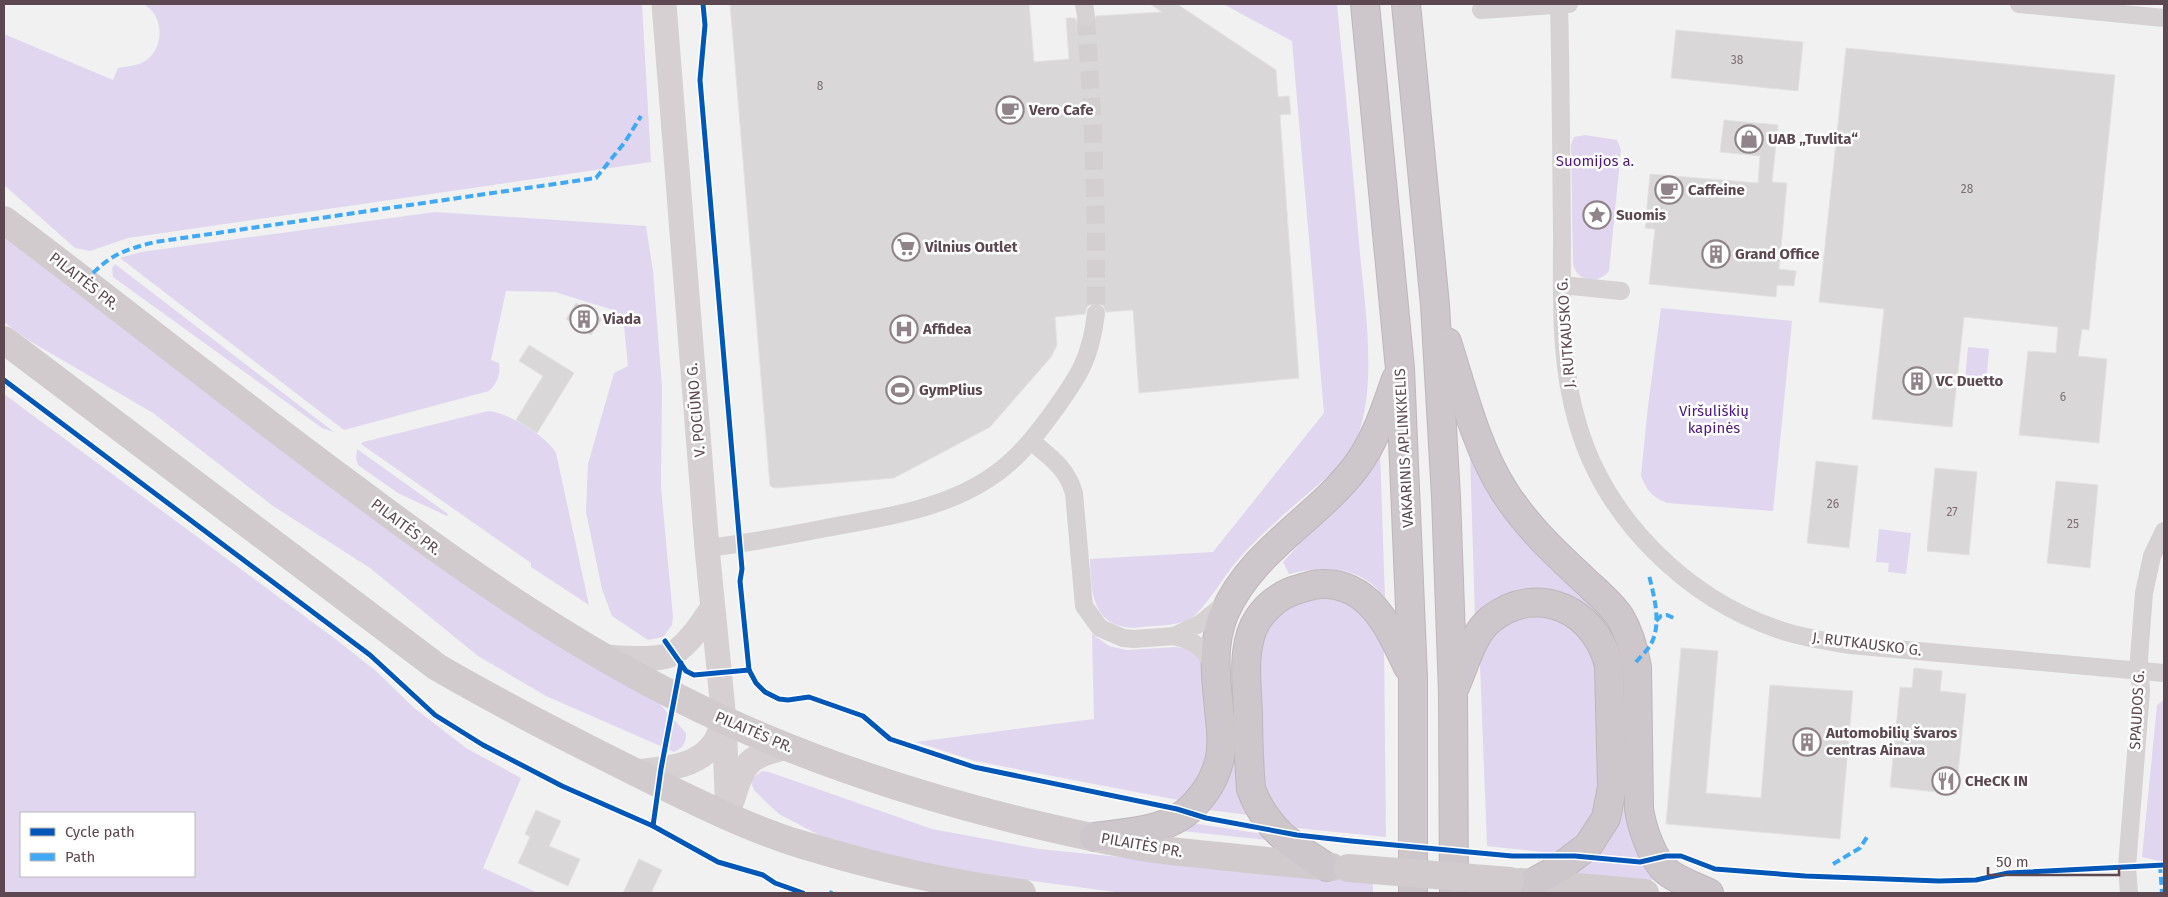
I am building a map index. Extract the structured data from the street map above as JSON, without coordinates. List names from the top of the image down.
{
  "streets": {
    "highway": ["VAKARINIS APLINKKELIS"],
    "main road": ["PILAITĖS PR.", "V. POCIŪNO G."],
    "street": ["J. RUTKAUSKO G.", "SPAUDOS G."]
  },
  "crossings": [
    ["PILAITĖS PR.", "V. POCIŪNO G."],
    ["J. RUTKAUSKO G.", "SPAUDOS G."]
  ],
  "parks": ["Suomijos a.", "Viršuliškių kapinės"],
  "places": {
    "cafe": ["Vero Cafe", "Caffeine"],
    "shop": ["UAB „Tuvlita“"],
    "place": ["Suomis"],
    "supermarket": ["Vilnius Outlet"],
    "building": [
      "Grand Office",
      "Viada",
      "VC Duetto",
      "Automobilių švaros centras Ainava"
    ],
    "hospital": ["Affidea"],
    "sports": ["GymPlius"],
    "restaurant": ["CHeCK IN"]
  },
  "house_numbers": [
    "38",
    "8",
    "28",
    "6",
    "26",
    "27",
    "25"
  ],
  "legend": ["Cycle path", "Path"],
  "scale_bar": "50 m"
}
